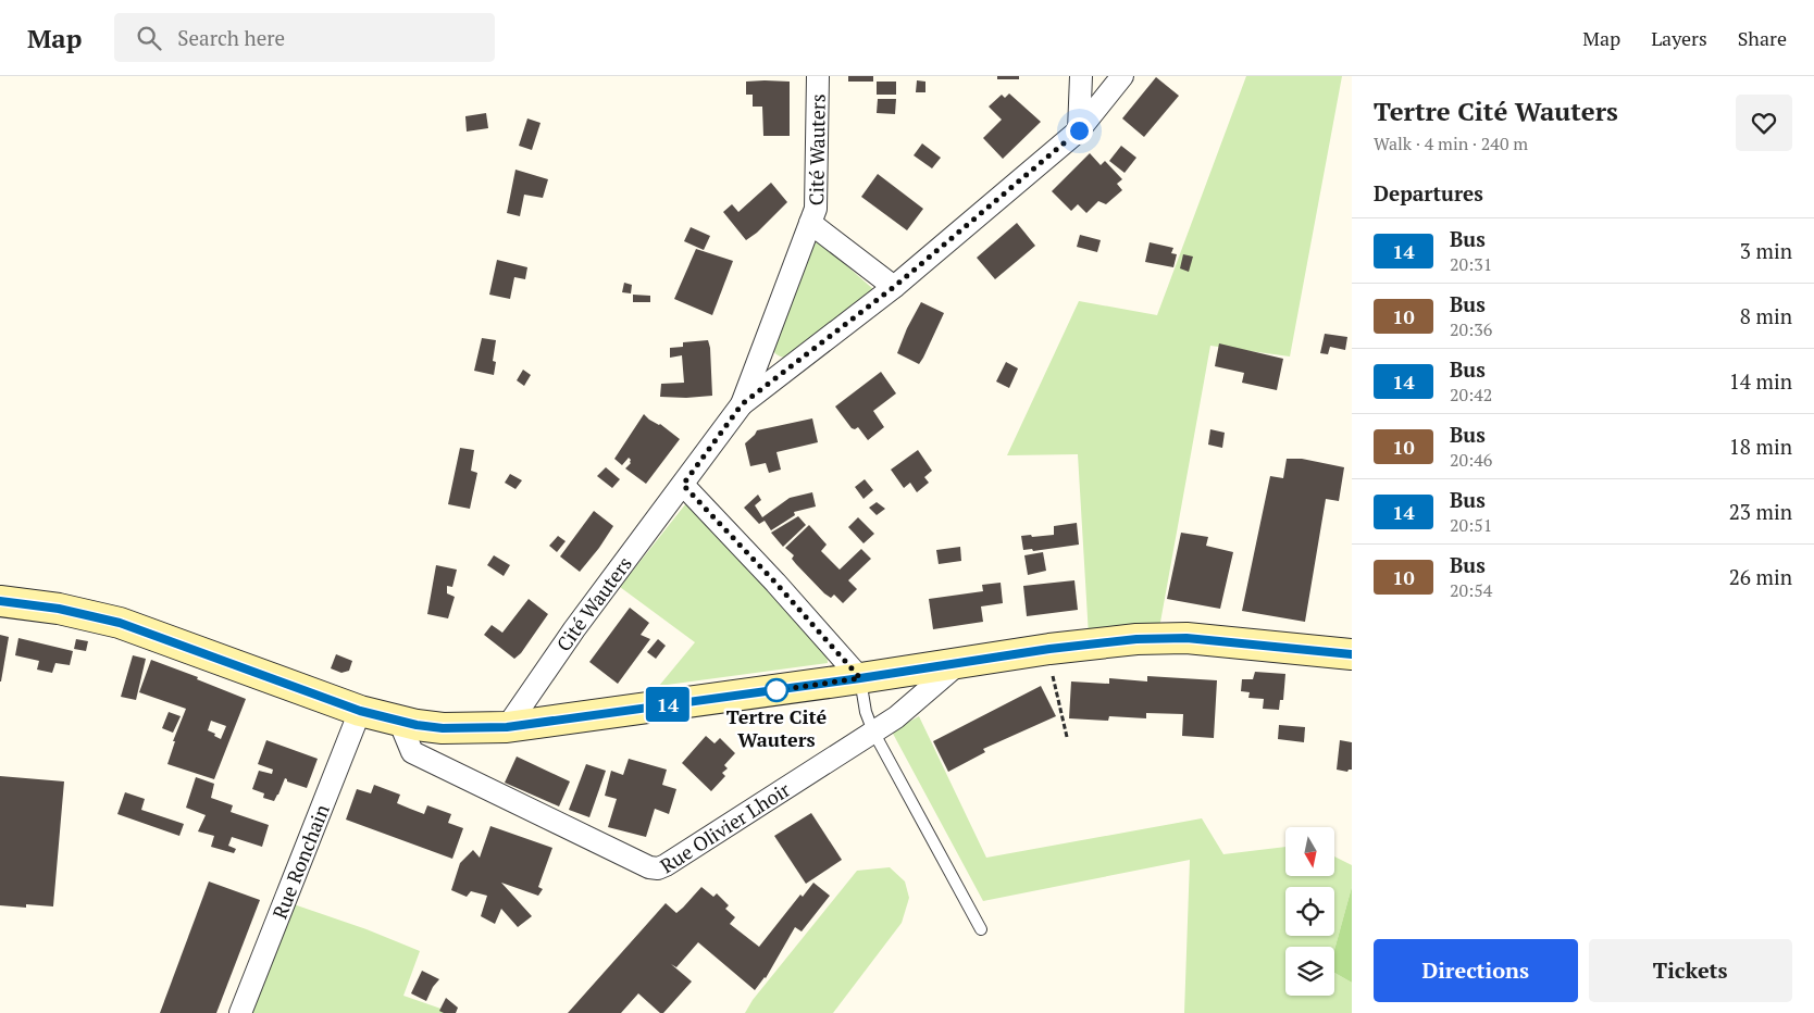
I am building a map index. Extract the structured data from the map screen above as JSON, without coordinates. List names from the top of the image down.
{
  "streets": {
    "street": ["Cité Wauters", "Rue Olivier Lhoir", "Rue Ronchain"]
  },
  "places": ["Tertre Cité Wauters"],
  "lines": ["bus line 14"],
  "north": "bottom",
  "page": {
    "header": "Map",
    "search": "Search here",
    "nav": ["Map", "Layers", "Share"],
    "on_map": "14",
    "heading": [
      ["Tertre Cité Wauters", "Walk · 4 min · 240 m"],
      "Departures"
    ],
    "list": [
      {
        "mark": "14",
        "name": "Bus",
        "note": "20:31",
        "value": "3 min"
      },
      {
        "mark": "10",
        "name": "Bus",
        "note": "20:36",
        "value": "8 min"
      },
      {
        "mark": "14",
        "name": "Bus",
        "note": "20:42",
        "value": "14 min"
      },
      {
        "mark": "10",
        "name": "Bus",
        "note": "20:46",
        "value": "18 min"
      },
      {
        "mark": "14",
        "name": "Bus",
        "note": "20:51",
        "value": "23 min"
      },
      {
        "mark": "10",
        "name": "Bus",
        "note": "20:54",
        "value": "26 min"
      }
    ],
    "buttons": ["Directions", "Tickets"]
  }
}
